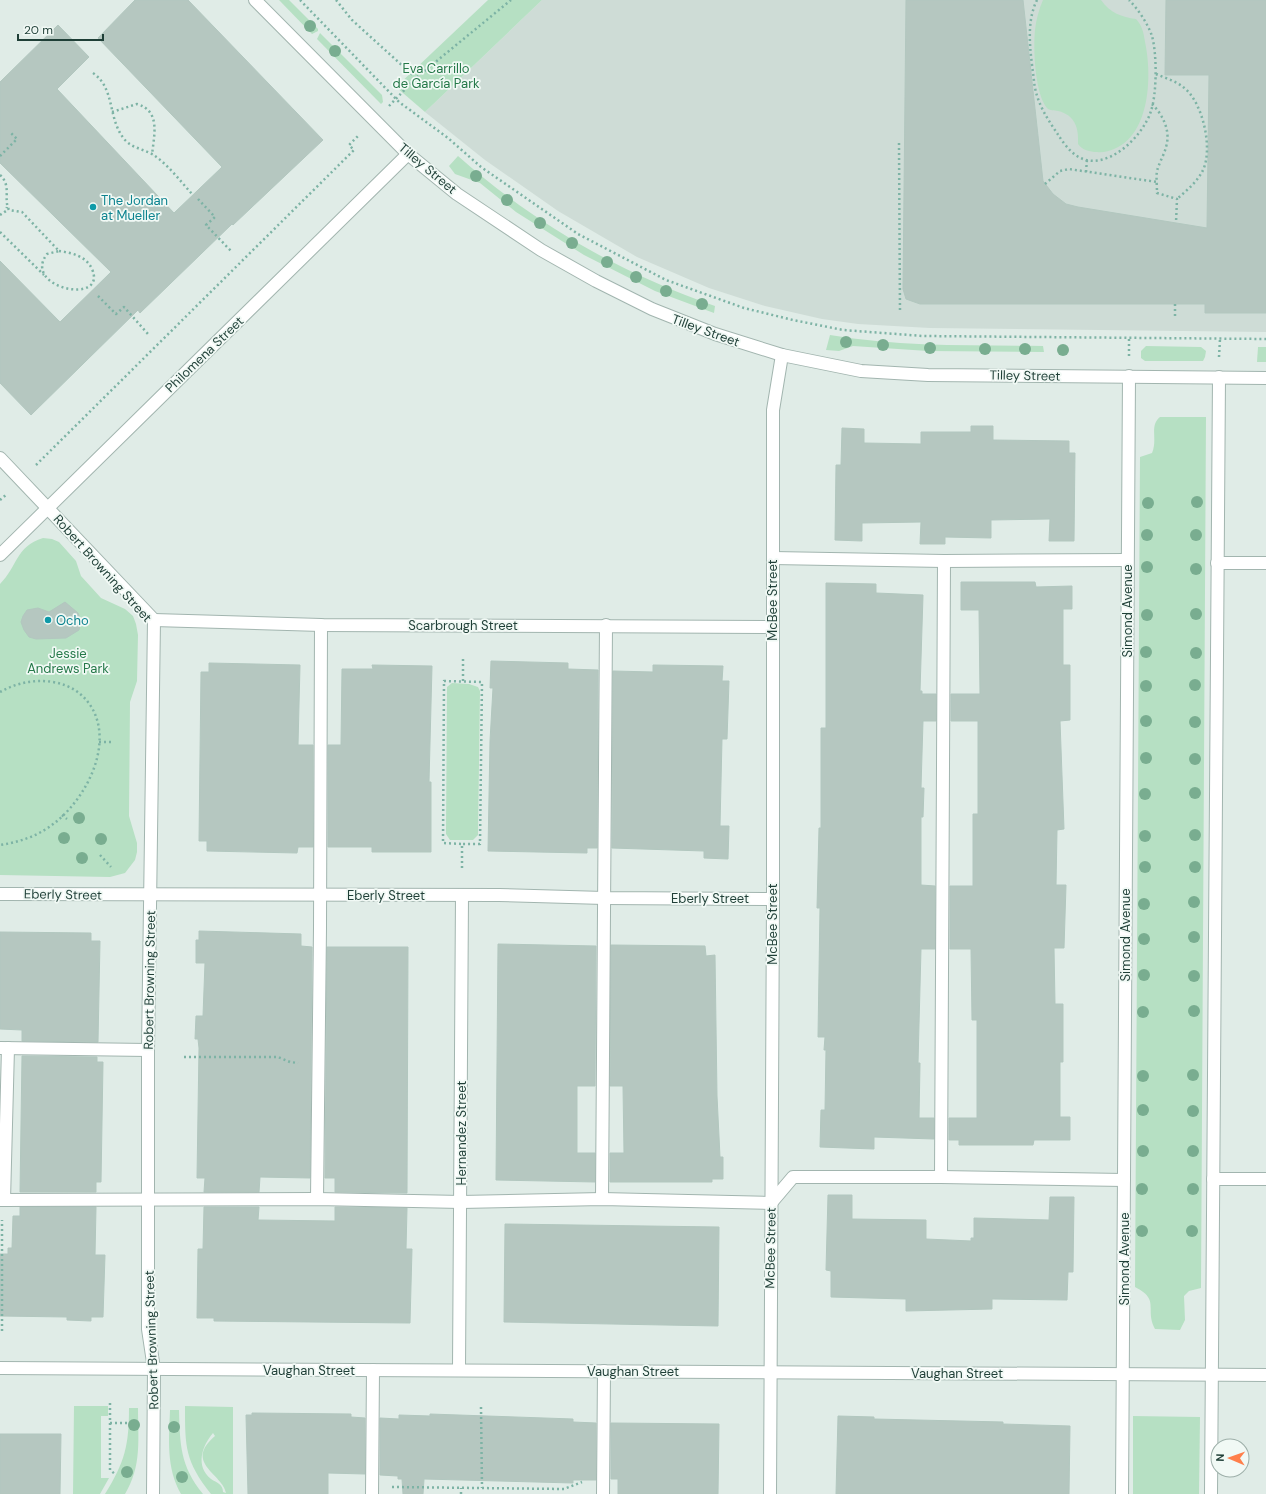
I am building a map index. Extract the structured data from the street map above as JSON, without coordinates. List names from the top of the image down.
{
  "streets": {
    "street": [
      "Tilley Street",
      "Philomena Street",
      "Robert Browning Street",
      "McBee Street",
      "Simond Avenue",
      "Scarbrough Street",
      "Eberly Street",
      "Hernandez Street",
      "Vaughan Street"
    ]
  },
  "crossings": [
    ["Tilley Street", "Philomena Street"],
    ["Tilley Street", "McBee Street"],
    ["Tilley Street", "Simond Avenue"],
    ["Philomena Street", "Robert Browning Street"],
    ["Robert Browning Street", "Scarbrough Street"],
    ["Robert Browning Street", "Eberly Street"],
    ["Robert Browning Street", "Vaughan Street"],
    ["McBee Street", "Scarbrough Street"],
    ["McBee Street", "Eberly Street"],
    ["McBee Street", "Vaughan Street"],
    ["Simond Avenue", "Vaughan Street"],
    ["Eberly Street", "Hernandez Street"],
    ["Hernandez Street", "Vaughan Street"]
  ],
  "parks": ["Eva Carrillo de García Park", "Jessie Andrews Park"],
  "places": ["The Jordan at Mueller", "Ocho"],
  "scale_bar": "20 m",
  "north": "left"
}
